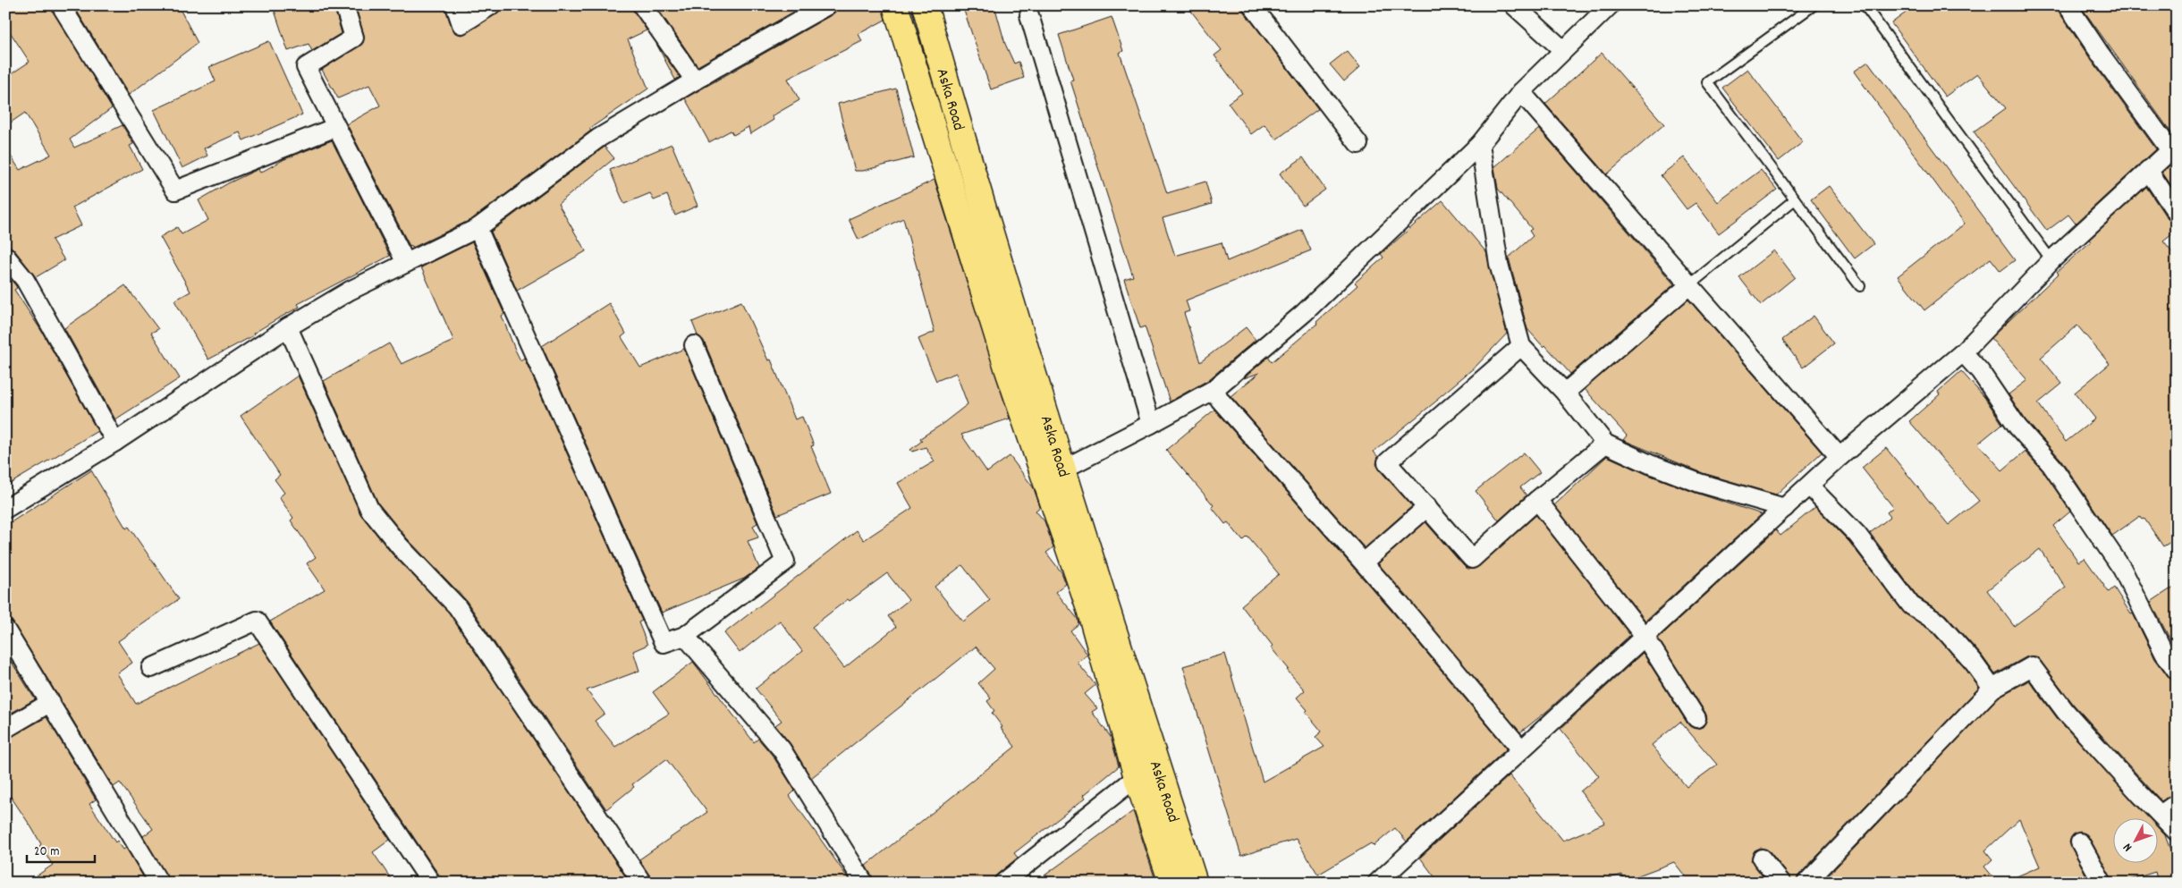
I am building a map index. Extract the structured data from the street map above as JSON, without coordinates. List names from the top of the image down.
{
  "streets": {
    "highway": ["Aska Road"]
  },
  "scale_bar": "20 m",
  "north": "bottom left"
}
